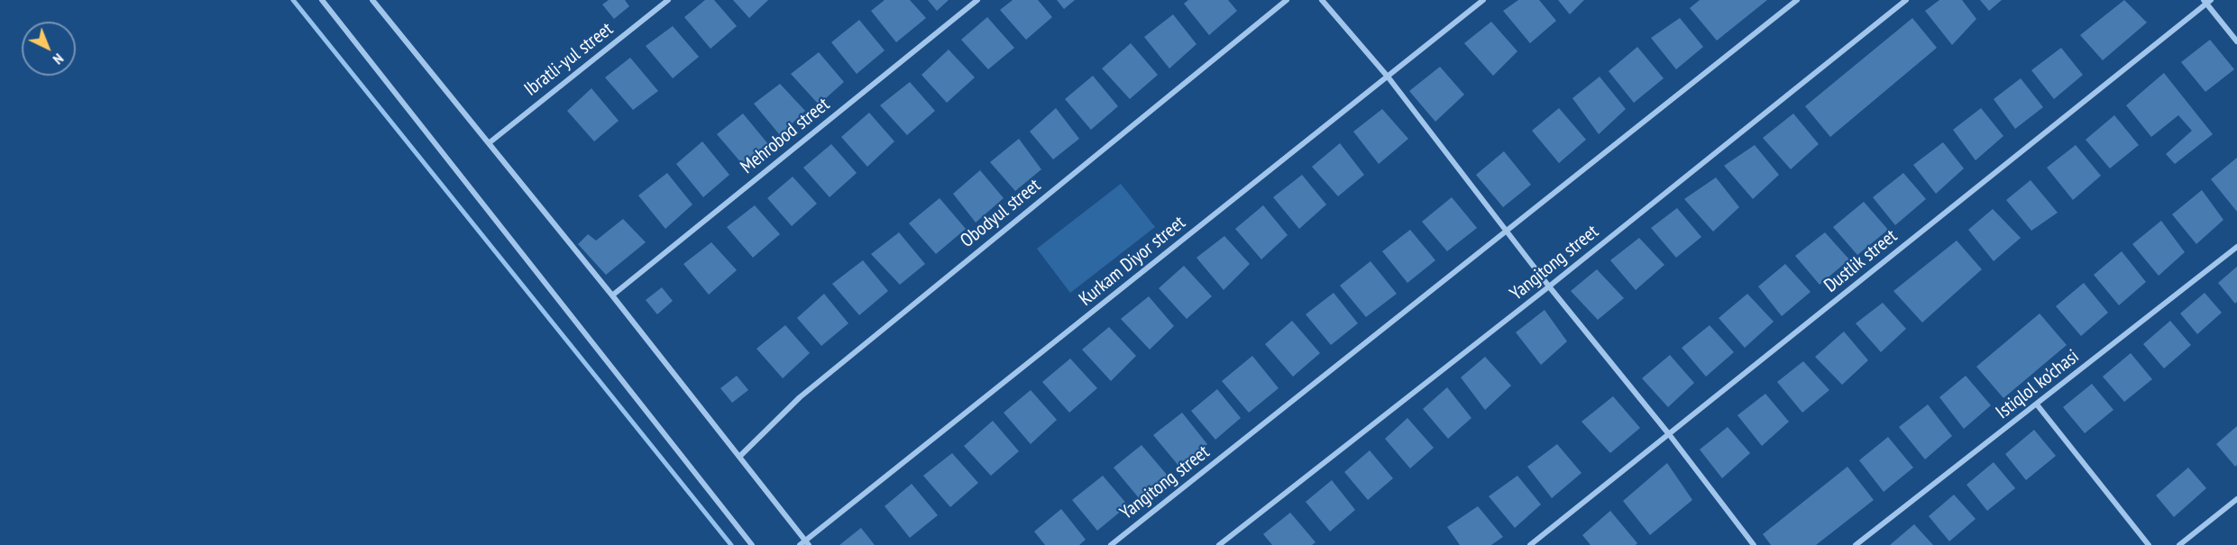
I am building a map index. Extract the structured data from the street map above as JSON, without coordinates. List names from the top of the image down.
{
  "streets": {
    "street": [
      "Ibratli-yul street",
      "Mehrobod street",
      "Obodyul street",
      "Kurkam Diyor street",
      "Dustlik street",
      "Yangitong street",
      "Istiqlol ko'chasi"
    ]
  },
  "north": "bottom right"
}
